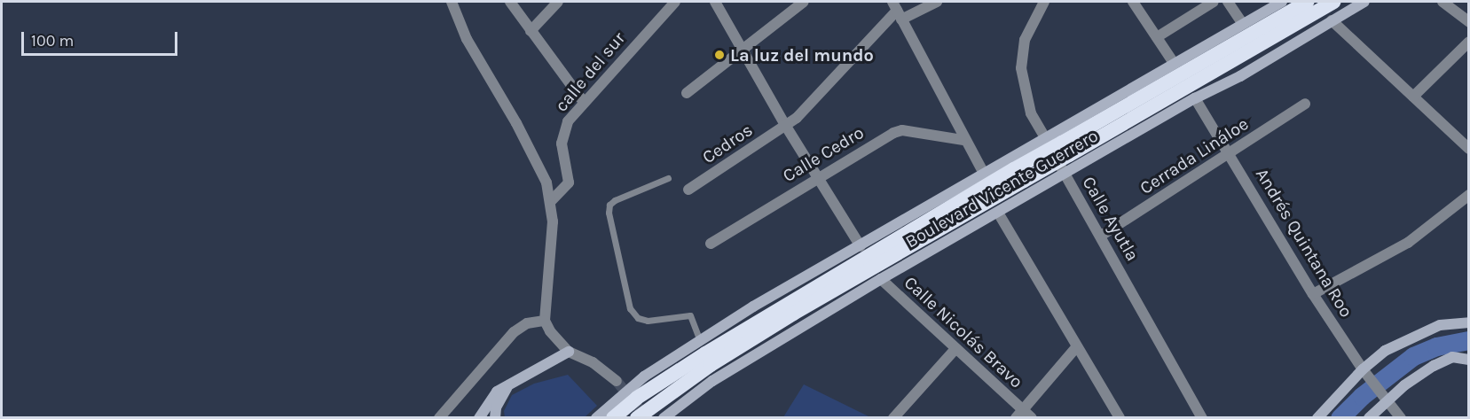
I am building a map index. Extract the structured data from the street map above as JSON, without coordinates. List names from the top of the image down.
{
  "streets": {
    "highway": ["Boulevard Vicente Guerrero"],
    "street": [
      "calle del sur",
      "Cedros",
      "Calle Cedro",
      "Cerrada Lináloe",
      "Calle Ayutla",
      "Andrés Quintana Roo",
      "Calle Nicolás Bravo"
    ]
  },
  "crossings": [
    ["Cerrada Lináloe", "Calle Ayutla"],
    ["Cerrada Lináloe", "Andrés Quintana Roo"],
    ["Boulevard Vicente Guerrero", "Calle Ayutla"],
    ["Boulevard Vicente Guerrero", "Andrés Quintana Roo"],
    ["Boulevard Vicente Guerrero", "Calle Nicolás Bravo"]
  ],
  "places": ["La luz del mundo"],
  "scale_bar": "100 m"
}
